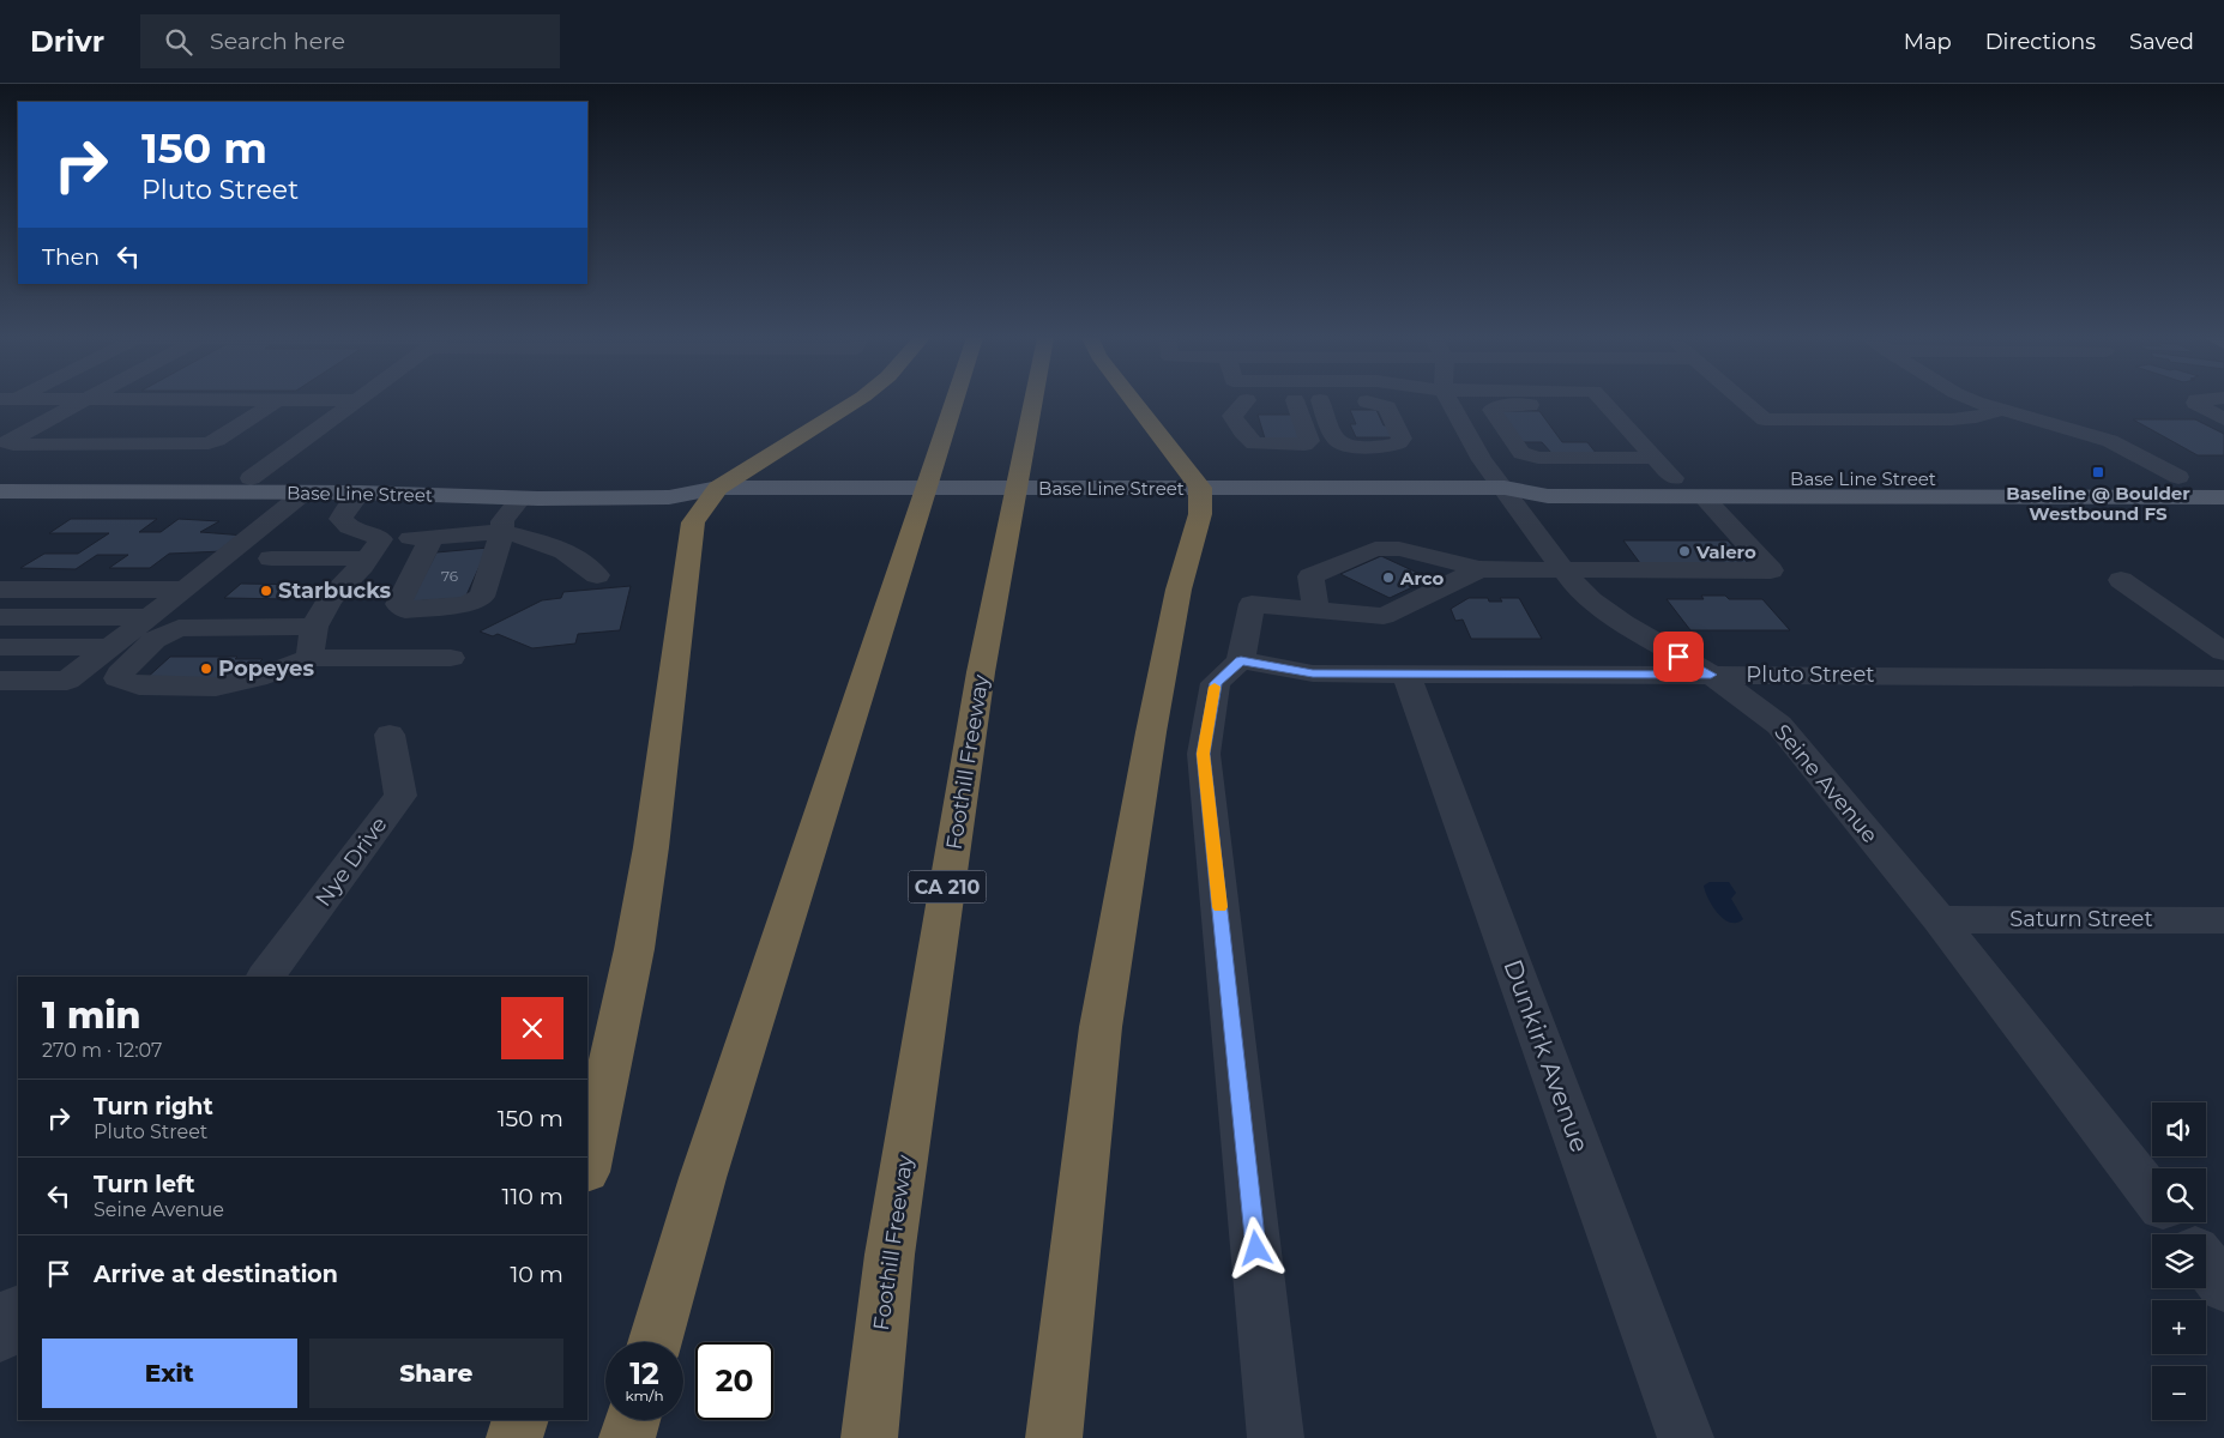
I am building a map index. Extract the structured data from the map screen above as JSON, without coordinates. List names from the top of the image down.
{
  "streets": {
    "highway": ["Foothill Freeway", "CA 210"],
    "main road": ["Base Line Street"],
    "street": [
      "Pluto Street",
      "Seine Avenue",
      "Nye Drive",
      "Saturn Street",
      "Dunkirk Avenue"
    ]
  },
  "crossings": [
    ["Base Line Street", "Seine Avenue"],
    ["Pluto Street", "Seine Avenue"],
    ["Pluto Street", "Dunkirk Avenue"],
    ["Seine Avenue", "Saturn Street"]
  ],
  "places": {
    "transit": ["Baseline @ Boulder Westbound FS"],
    "other": [
      "Valero",
      "Arco",
      "Starbucks",
      "Popeyes"
    ]
  },
  "house_numbers": ["76"],
  "page": {
    "header": "Drivr",
    "search": "Search here",
    "nav": ["Map", "Directions", "Saved"],
    "turn": ["150 m", "Pluto Street"],
    "then": "Then",
    "heading": ["1 min", "270 m · 12:07"],
    "list": [
      {
        "name": "Turn right",
        "note": "Pluto Street",
        "value": "150 m"
      },
      {
        "name": "Turn left",
        "note": "Seine Avenue",
        "value": "110 m"
      },
      {
        "name": "Arrive at destination",
        "value": "10 m"
      }
    ],
    "map_buttons": ["+", "−"],
    "buttons": ["Exit", "Share"],
    "speed": "12 km/h",
    "limit": "20"
  }
}
